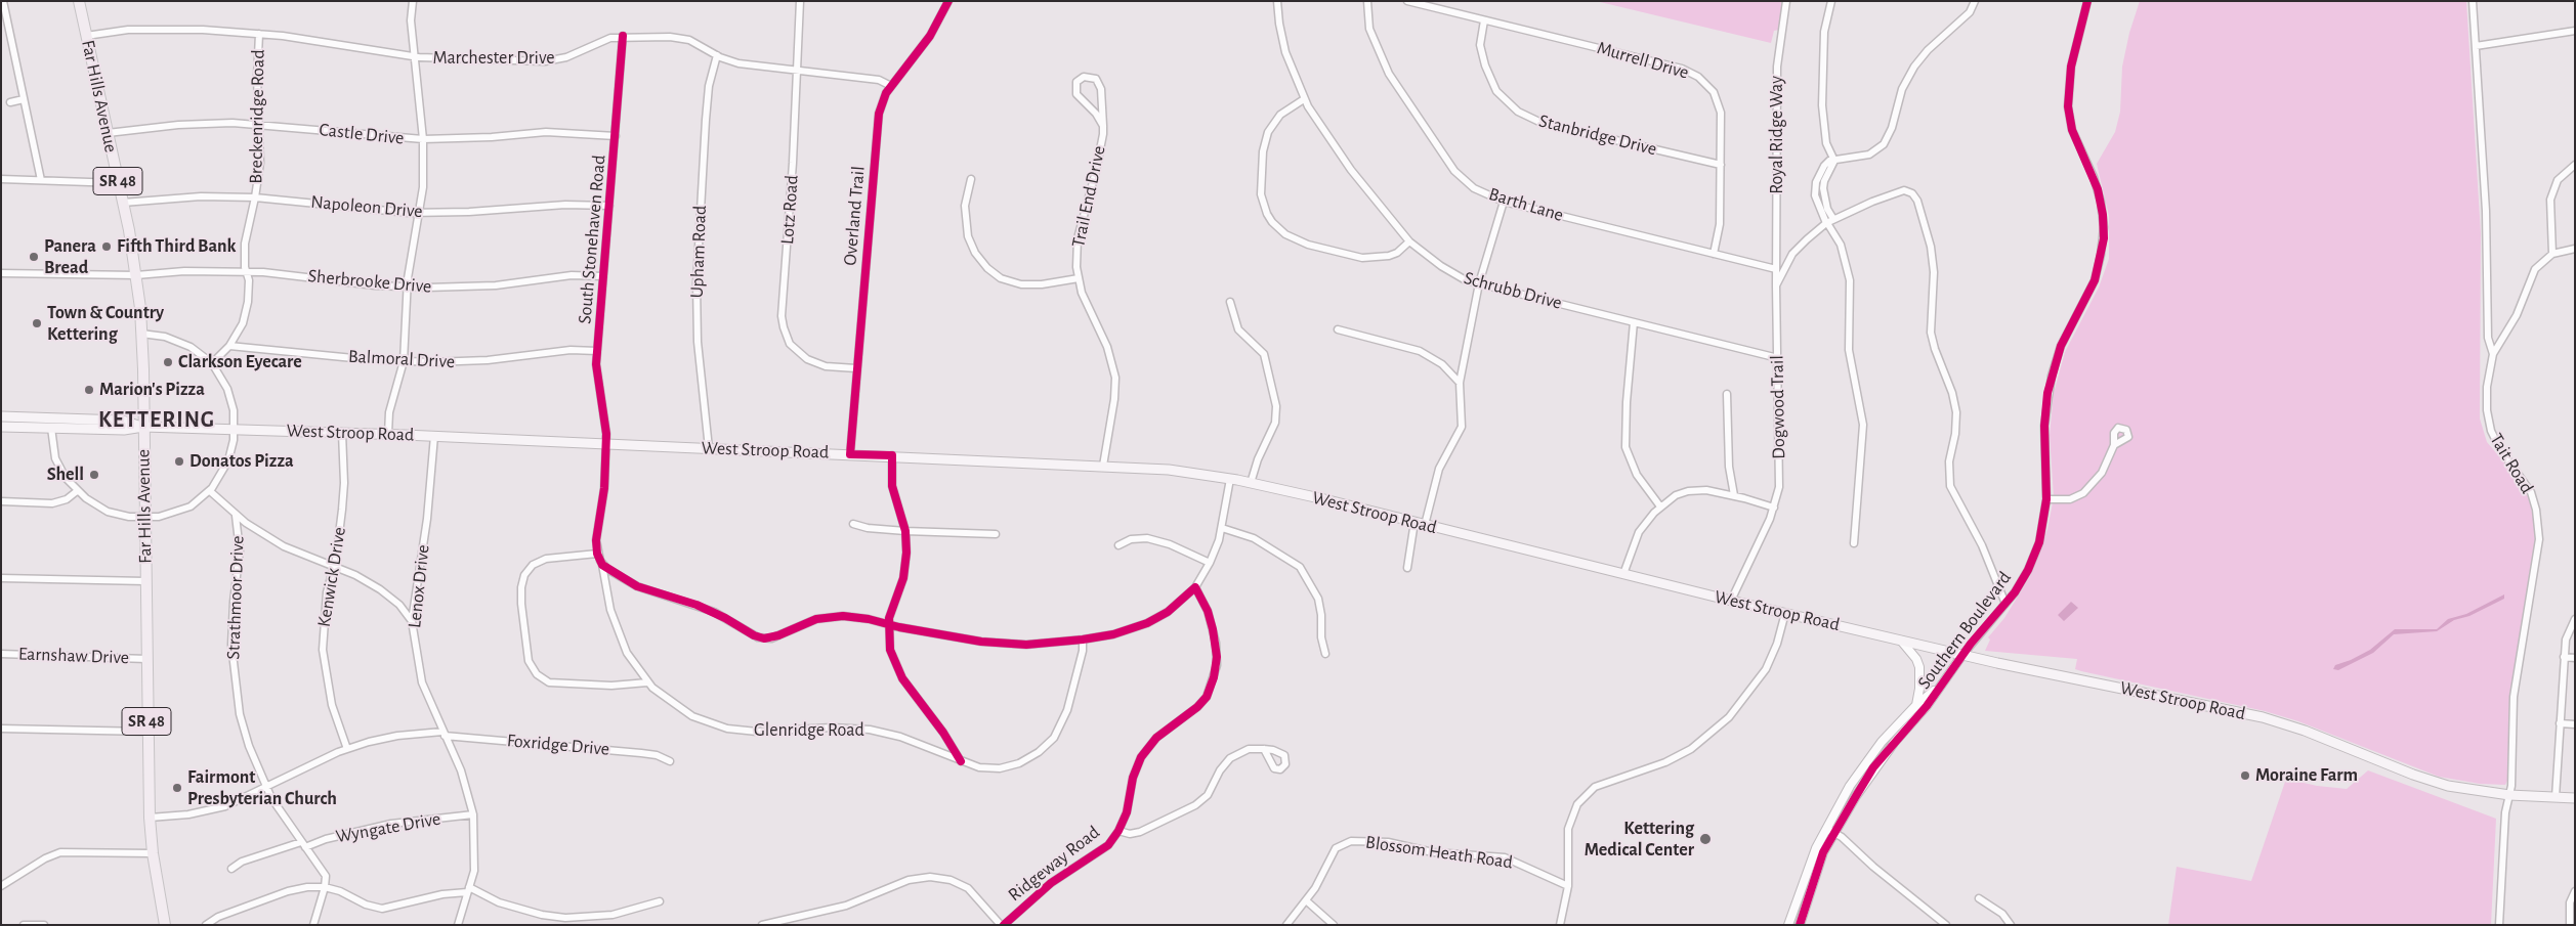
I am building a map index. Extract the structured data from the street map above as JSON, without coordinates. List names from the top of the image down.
{
  "streets": {
    "main road": ["Far Hills Avenue", "SR 48", "West Stroop Road"],
    "street": [
      "Marchester Drive",
      "Murrell Drive",
      "Breckenridge Road",
      "Castle Drive",
      "Stanbridge Drive",
      "Royal Ridge Way",
      "Trail End Drive",
      "Barth Lane",
      "Napoleon Drive",
      "Lotz Road",
      "Overland Trail",
      "South Stonehaven Road",
      "Upham Road",
      "Sherbrooke Drive",
      "Schrubb Drive",
      "Balmoral Drive",
      "Dogwood Trail",
      "Tait Road",
      "Kenwick Drive",
      "Lenox Drive",
      "Strathmoor Drive",
      "Southern Boulevard",
      "Earnshaw Drive",
      "Glenridge Road",
      "Foxridge Drive",
      "Wyngate Drive",
      "Blossom Heath Road",
      "Ridgeway Road"
    ]
  },
  "crossings": [
    ["Marchester Drive", "Far Hills Avenue"],
    ["Marchester Drive", "Breckenridge Road"],
    ["Marchester Drive", "Lotz Road"],
    ["Marchester Drive", "Overland Trail"],
    ["Marchester Drive", "South Stonehaven Road"],
    ["Marchester Drive", "Upham Road"],
    ["Murrell Drive", "Stanbridge Drive"],
    ["Murrell Drive", "Barth Lane"],
    ["Far Hills Avenue", "Castle Drive"],
    ["Far Hills Avenue", "Napoleon Drive"],
    ["Far Hills Avenue", "Sherbrooke Drive"],
    ["Far Hills Avenue", "West Stroop Road"],
    ["Far Hills Avenue", "Earnshaw Drive"],
    ["Far Hills Avenue", "Foxridge Drive"],
    ["Breckenridge Road", "Castle Drive"],
    ["Breckenridge Road", "Napoleon Drive"],
    ["Breckenridge Road", "Sherbrooke Drive"],
    ["Breckenridge Road", "Balmoral Drive"],
    ["Castle Drive", "South Stonehaven Road"],
    ["Royal Ridge Way", "Barth Lane"],
    ["Royal Ridge Way", "Dogwood Trail"],
    ["Trail End Drive", "West Stroop Road"],
    ["Napoleon Drive", "South Stonehaven Road"],
    ["Lotz Road", "Overland Trail"],
    ["Overland Trail", "West Stroop Road"],
    ["South Stonehaven Road", "Sherbrooke Drive"],
    ["South Stonehaven Road", "Balmoral Drive"],
    ["South Stonehaven Road", "West Stroop Road"],
    ["South Stonehaven Road", "Glenridge Road"],
    ["Upham Road", "West Stroop Road"],
    ["Schrubb Drive", "Dogwood Trail"],
    ["Dogwood Trail", "West Stroop Road"],
    ["Dogwood Trail", "Southern Boulevard"],
    ["West Stroop Road", "Tait Road"],
    ["West Stroop Road", "Kenwick Drive"],
    ["West Stroop Road", "Lenox Drive"],
    ["West Stroop Road", "Southern Boulevard"],
    ["Kenwick Drive", "Foxridge Drive"],
    ["Lenox Drive", "Foxridge Drive"],
    ["Lenox Drive", "Wyngate Drive"],
    ["Strathmoor Drive", "Foxridge Drive"],
    ["Strathmoor Drive", "Wyngate Drive"]
  ],
  "districts": ["KETTERING"],
  "places": [
    "Fifth Third Bank",
    "Panera Bread",
    "Town & Country Kettering",
    "Clarkson Eyecare",
    "Marion's Pizza",
    "Donatos Pizza",
    "Shell",
    "Moraine Farm",
    "Fairmont Presbyterian Church",
    "Kettering Medical Center"
  ]
}
